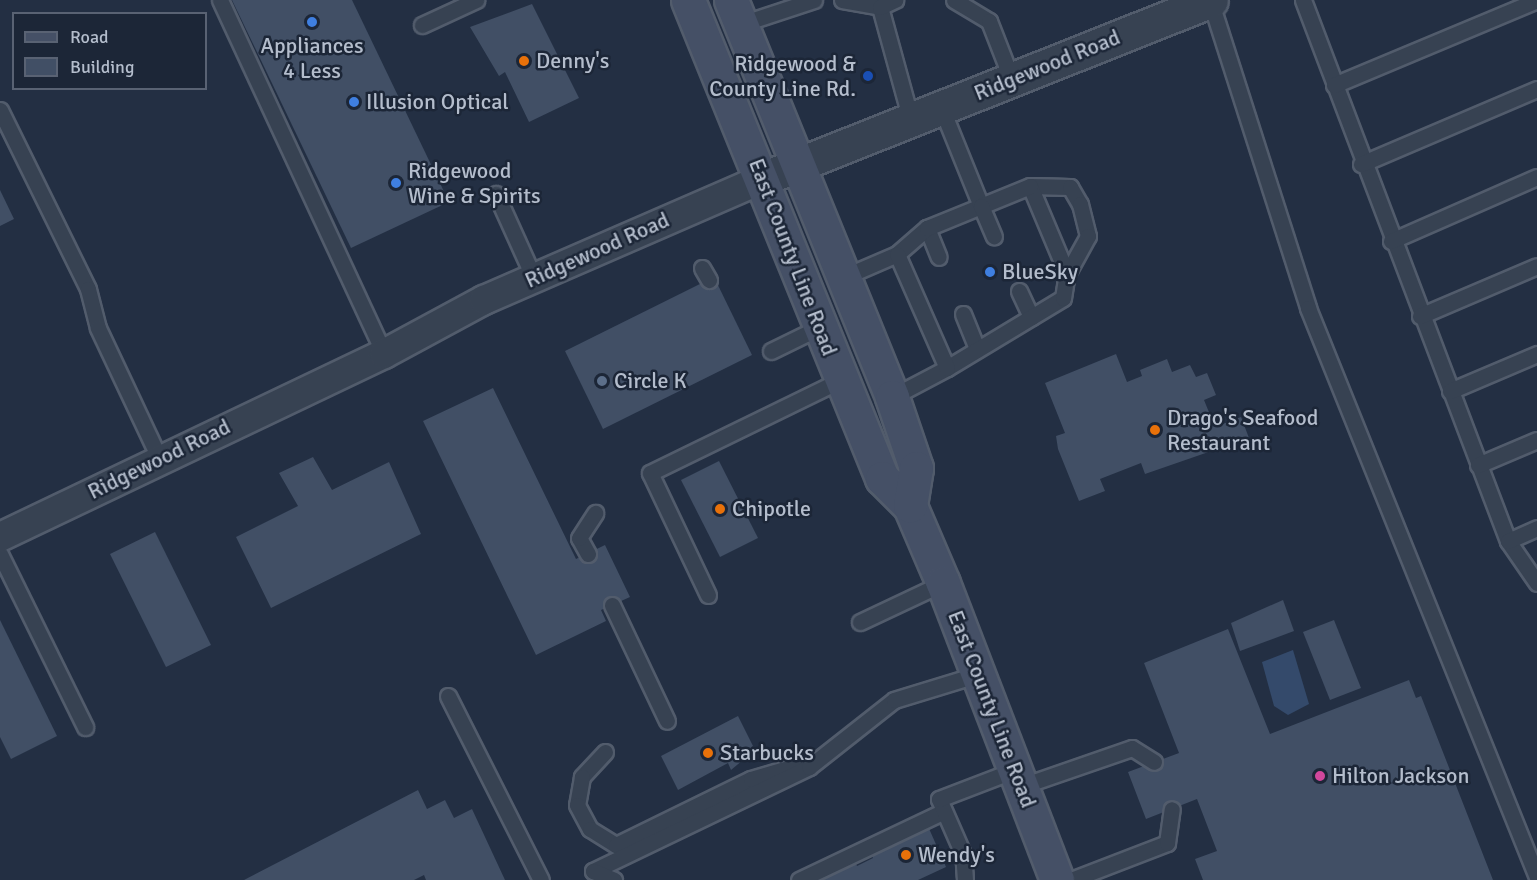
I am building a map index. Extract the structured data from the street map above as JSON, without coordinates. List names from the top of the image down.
{
  "streets": {
    "main road": ["East County Line Road"],
    "street": ["Ridgewood Road"]
  },
  "crossings": [
    ["Ridgewood Road", "East County Line Road"]
  ],
  "places": [
    "Appliances 4 Less",
    "Denny's",
    "Ridgewood & County Line Rd.",
    "Illusion Optical",
    "Ridgewood Wine & Spirits",
    "BlueSky",
    "Circle K",
    "Drago's Seafood Restaurant",
    "Chipotle",
    "Starbucks",
    "Hilton Jackson",
    "Wendy's"
  ],
  "legend": ["Road", "Building"]
}
